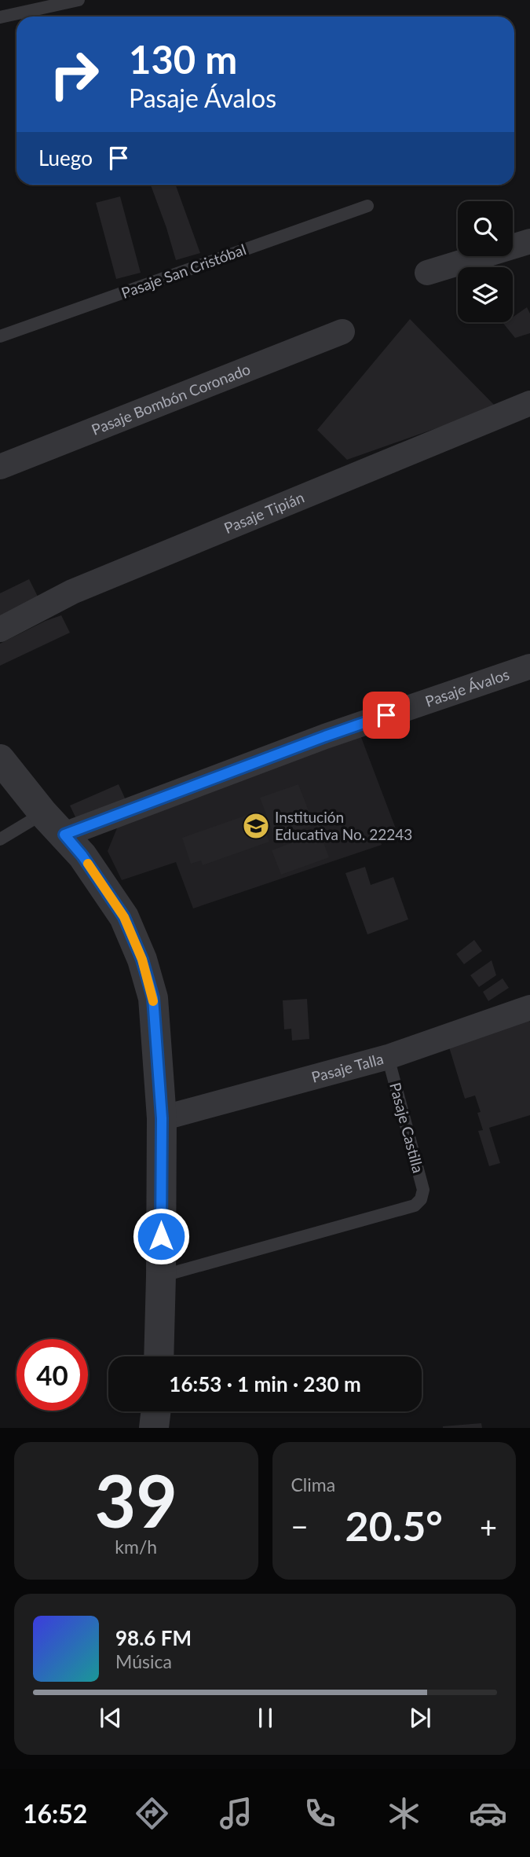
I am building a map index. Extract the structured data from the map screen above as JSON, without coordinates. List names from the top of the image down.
{
  "streets": {
    "street": [
      "Pasaje Bombón Coronado",
      "Pasaje Tipián",
      "Pasaje Ávalos",
      "Pasaje Talla"
    ],
    "lane": ["Pasaje San Cristóbal", "Pasaje Castilla"]
  },
  "crossings": [
    ["Pasaje Talla", "Pasaje Castilla"]
  ],
  "places": {
    "school or university": ["Institución Educativa No. 22243"]
  },
  "page": {
    "turn": ["130 m", "Pasaje Ávalos"],
    "then": "Luego",
    "limit": "40",
    "trip": "16:53 · 1 min · 230 m",
    "tile": [
      ["39", "km/h"],
      "Clima"
    ],
    "heat": ["−", "20.5°", "+"],
    "song": ["98.6 FM", "Música"],
    "tabs": "16:52"
  }
}
